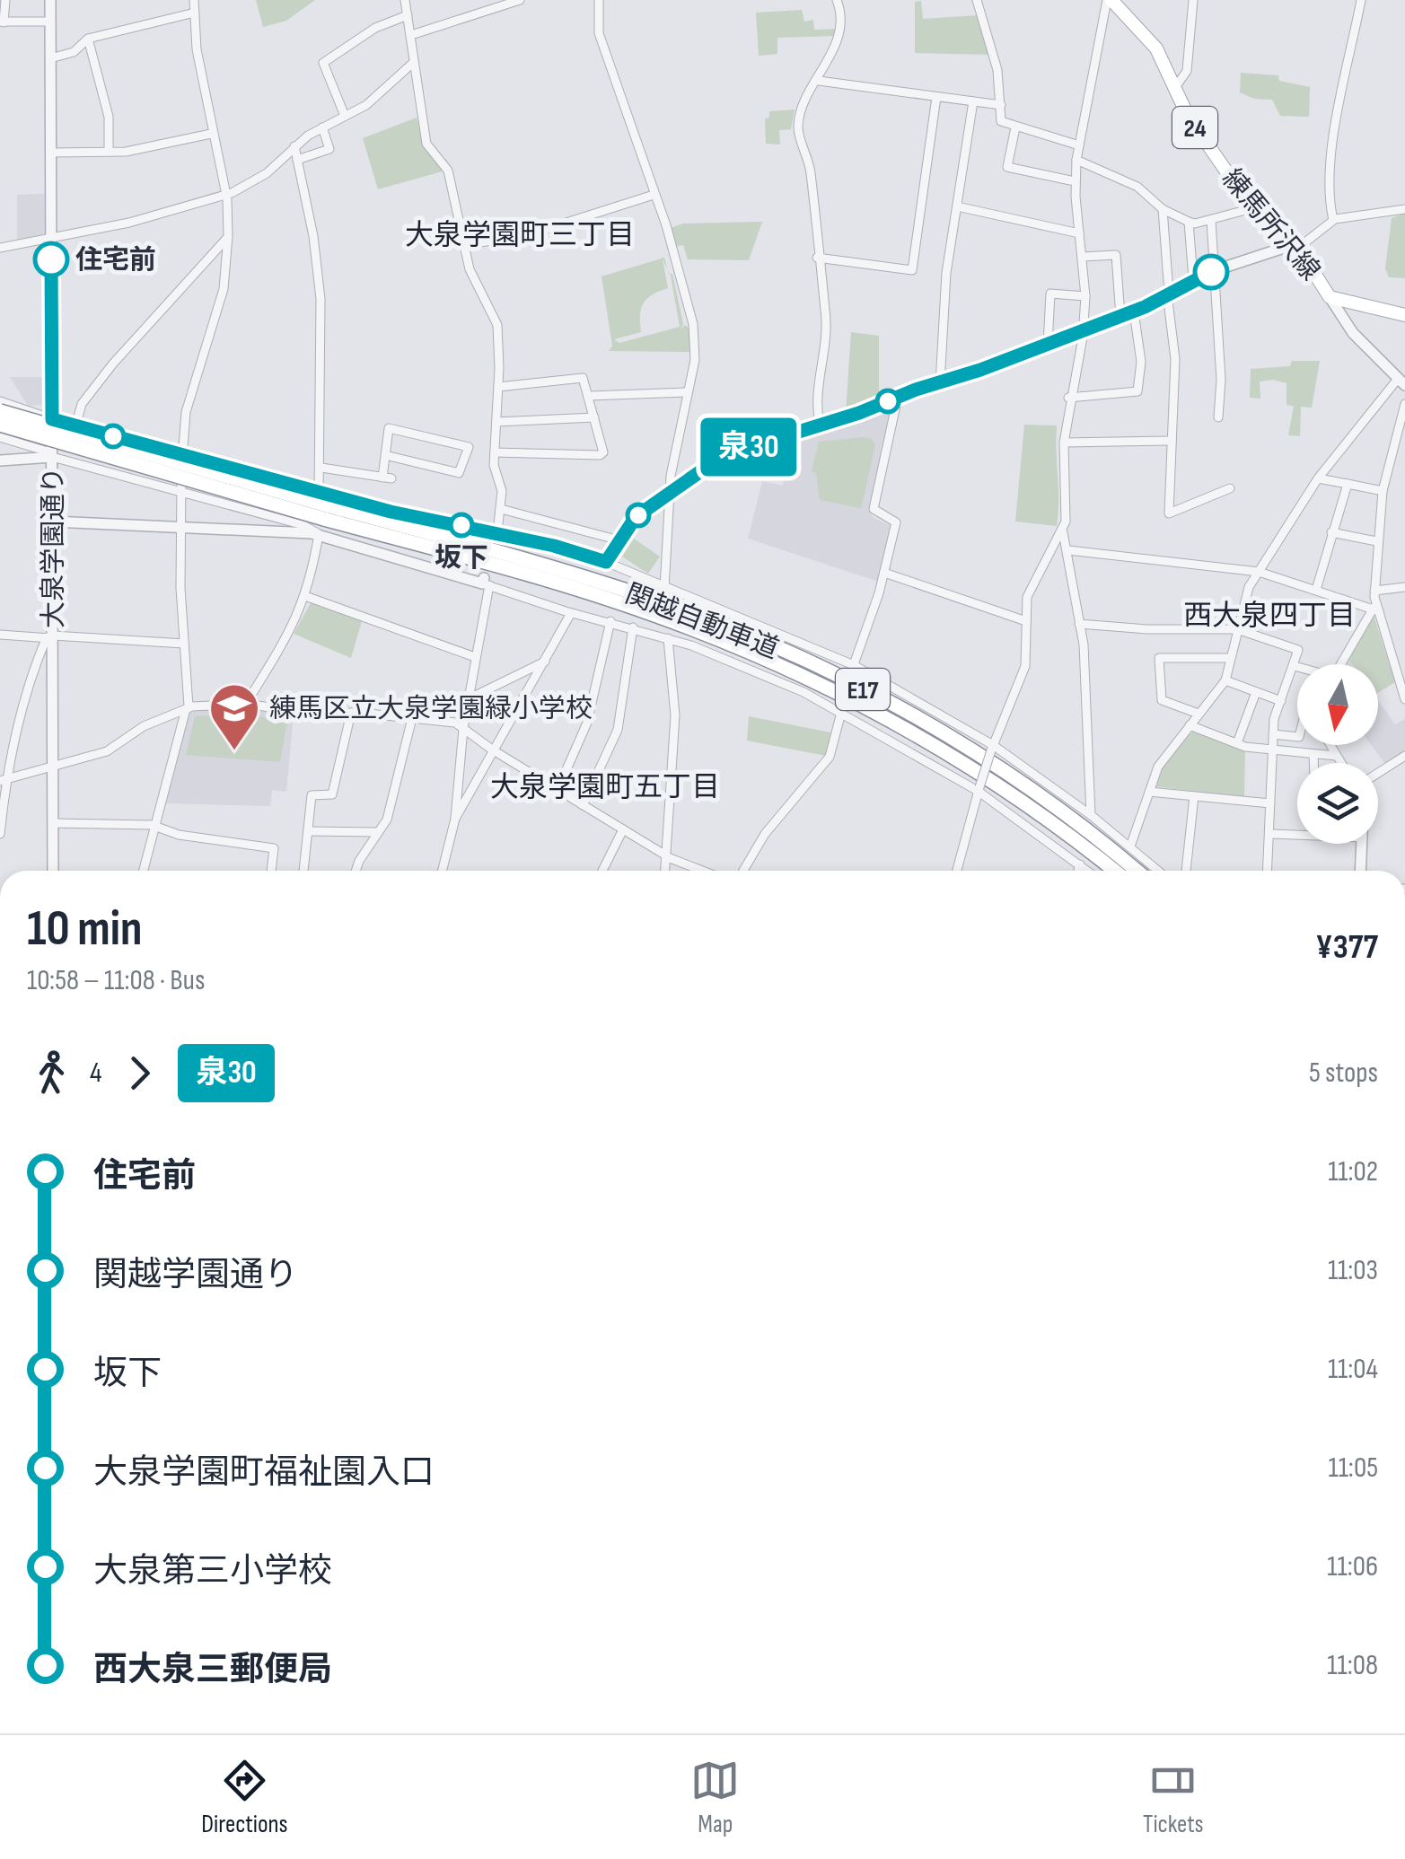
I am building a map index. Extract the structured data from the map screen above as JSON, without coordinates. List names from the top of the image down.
{
  "streets": {
    "highway": ["関越自動車道", "E17"],
    "main road": ["24", "練馬所沢線"],
    "street": ["大泉学園通り"]
  },
  "districts": ["大泉学園町三丁目", "西大泉四丁目", "大泉学園町五丁目"],
  "places": {
    "other": ["住宅前", "坂下"],
    "school or university": ["練馬区立大泉学園緑小学校"]
  },
  "lines": ["bus line 泉30"],
  "north": "bottom",
  "page": {
    "on_map": "泉30",
    "heading": ["10 min", "10:58 – 11:08 · Bus", "¥377"],
    "legs": ["4", "泉30", "5 stops"],
    "list": [
      {
        "name": "住宅前",
        "value": "11:02"
      },
      {
        "name": "関越学園通り",
        "value": "11:03"
      },
      {
        "name": "坂下",
        "value": "11:04"
      },
      {
        "name": "大泉学園町福祉園入口",
        "value": "11:05"
      },
      {
        "name": "大泉第三小学校",
        "value": "11:06"
      },
      {
        "name": "西大泉三郵便局",
        "value": "11:08"
      }
    ],
    "tabs": ["Directions", "Map", "Tickets"]
  }
}
